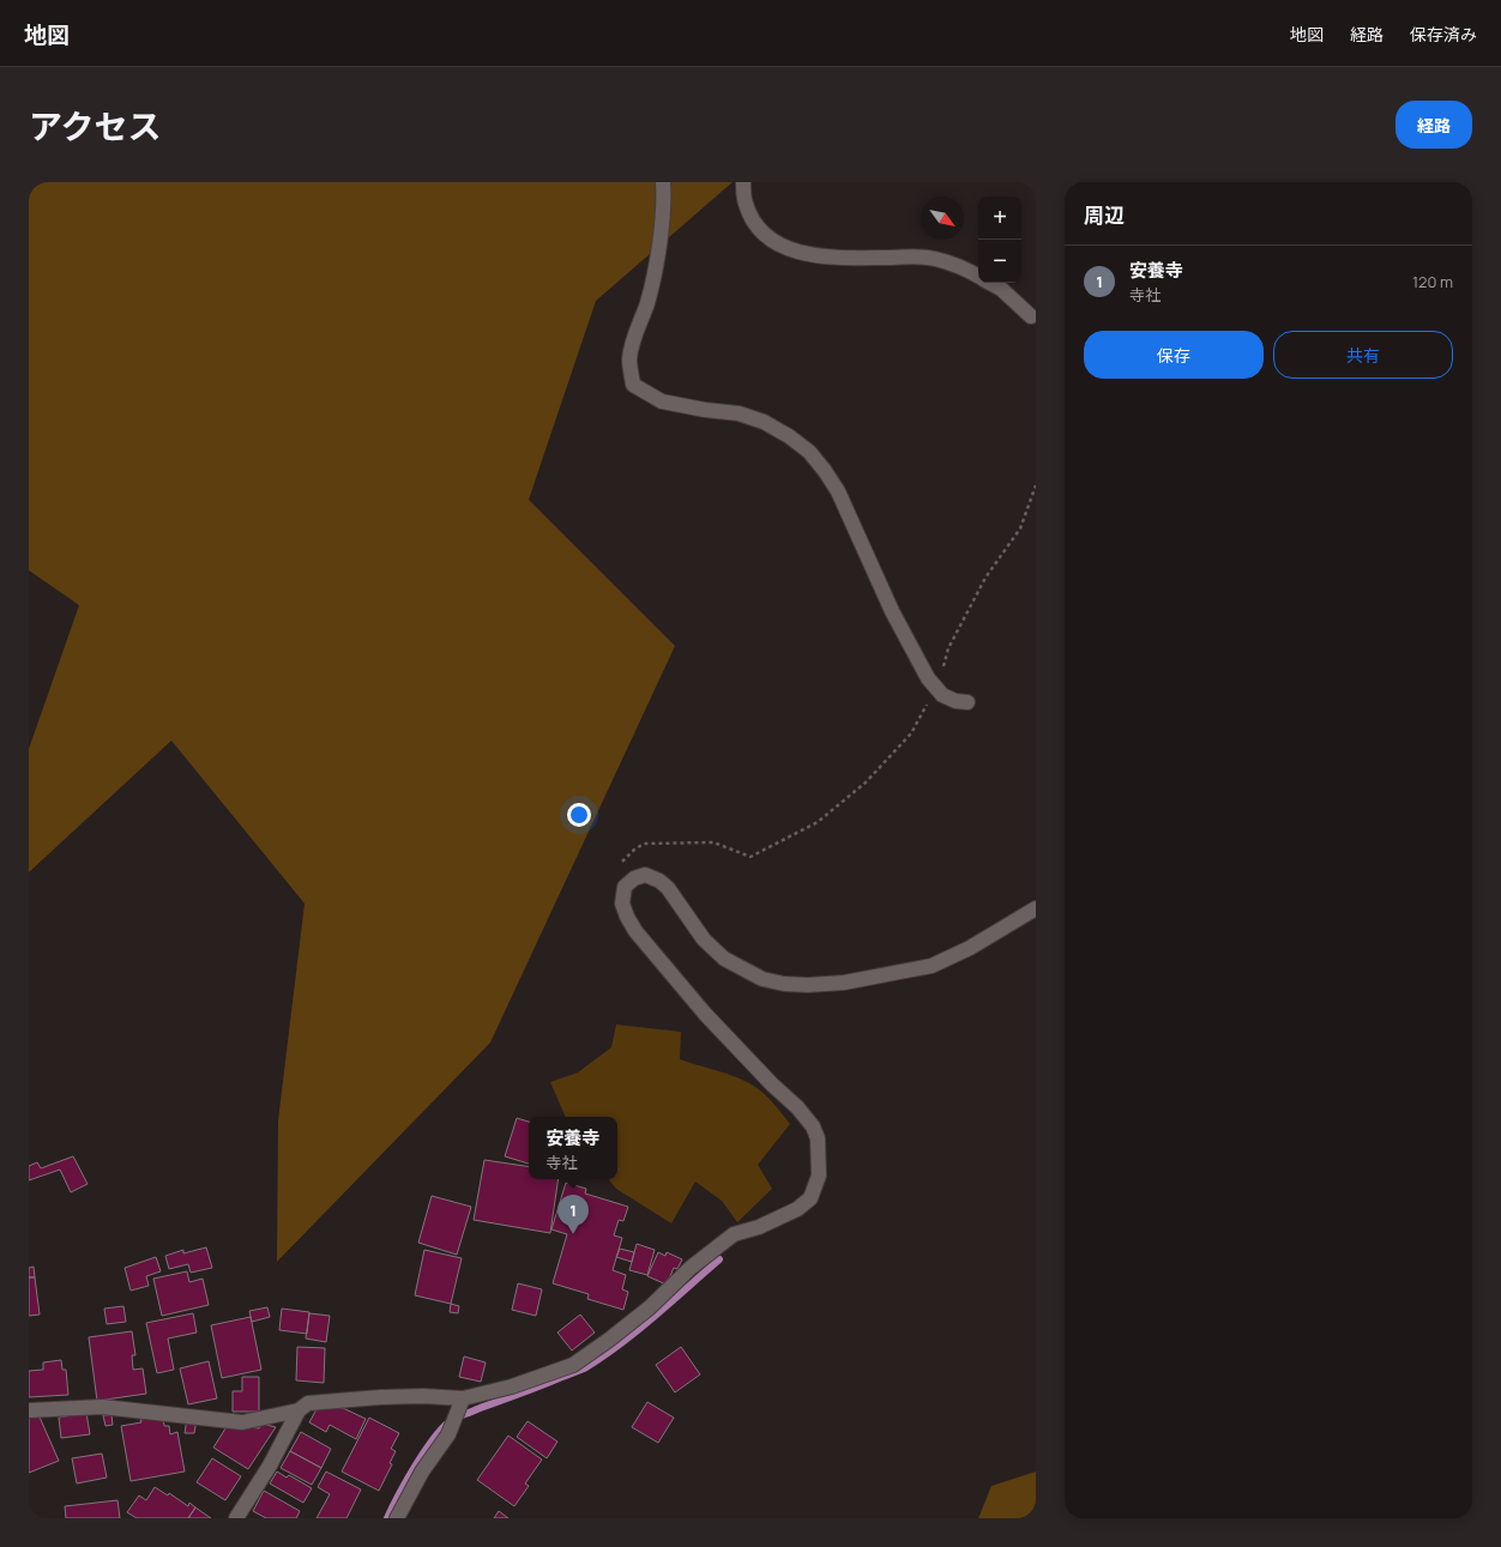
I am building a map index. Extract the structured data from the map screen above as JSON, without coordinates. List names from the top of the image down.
{
  "north": "bottom right",
  "page": {
    "header": "地図",
    "nav": ["地図", "経路", "保存済み"],
    "title": "アクセス",
    "buttons": [
      "経路",
      ["保存", "共有"]
    ],
    "heading": "周辺",
    "map_buttons": ["+", "−"],
    "list": [
      {
        "mark": "1",
        "name": "安養寺",
        "note": "寺社",
        "value": "120 m"
      }
    ],
    "popup": ["安養寺", "寺社"],
    "pins": "1"
  }
}
